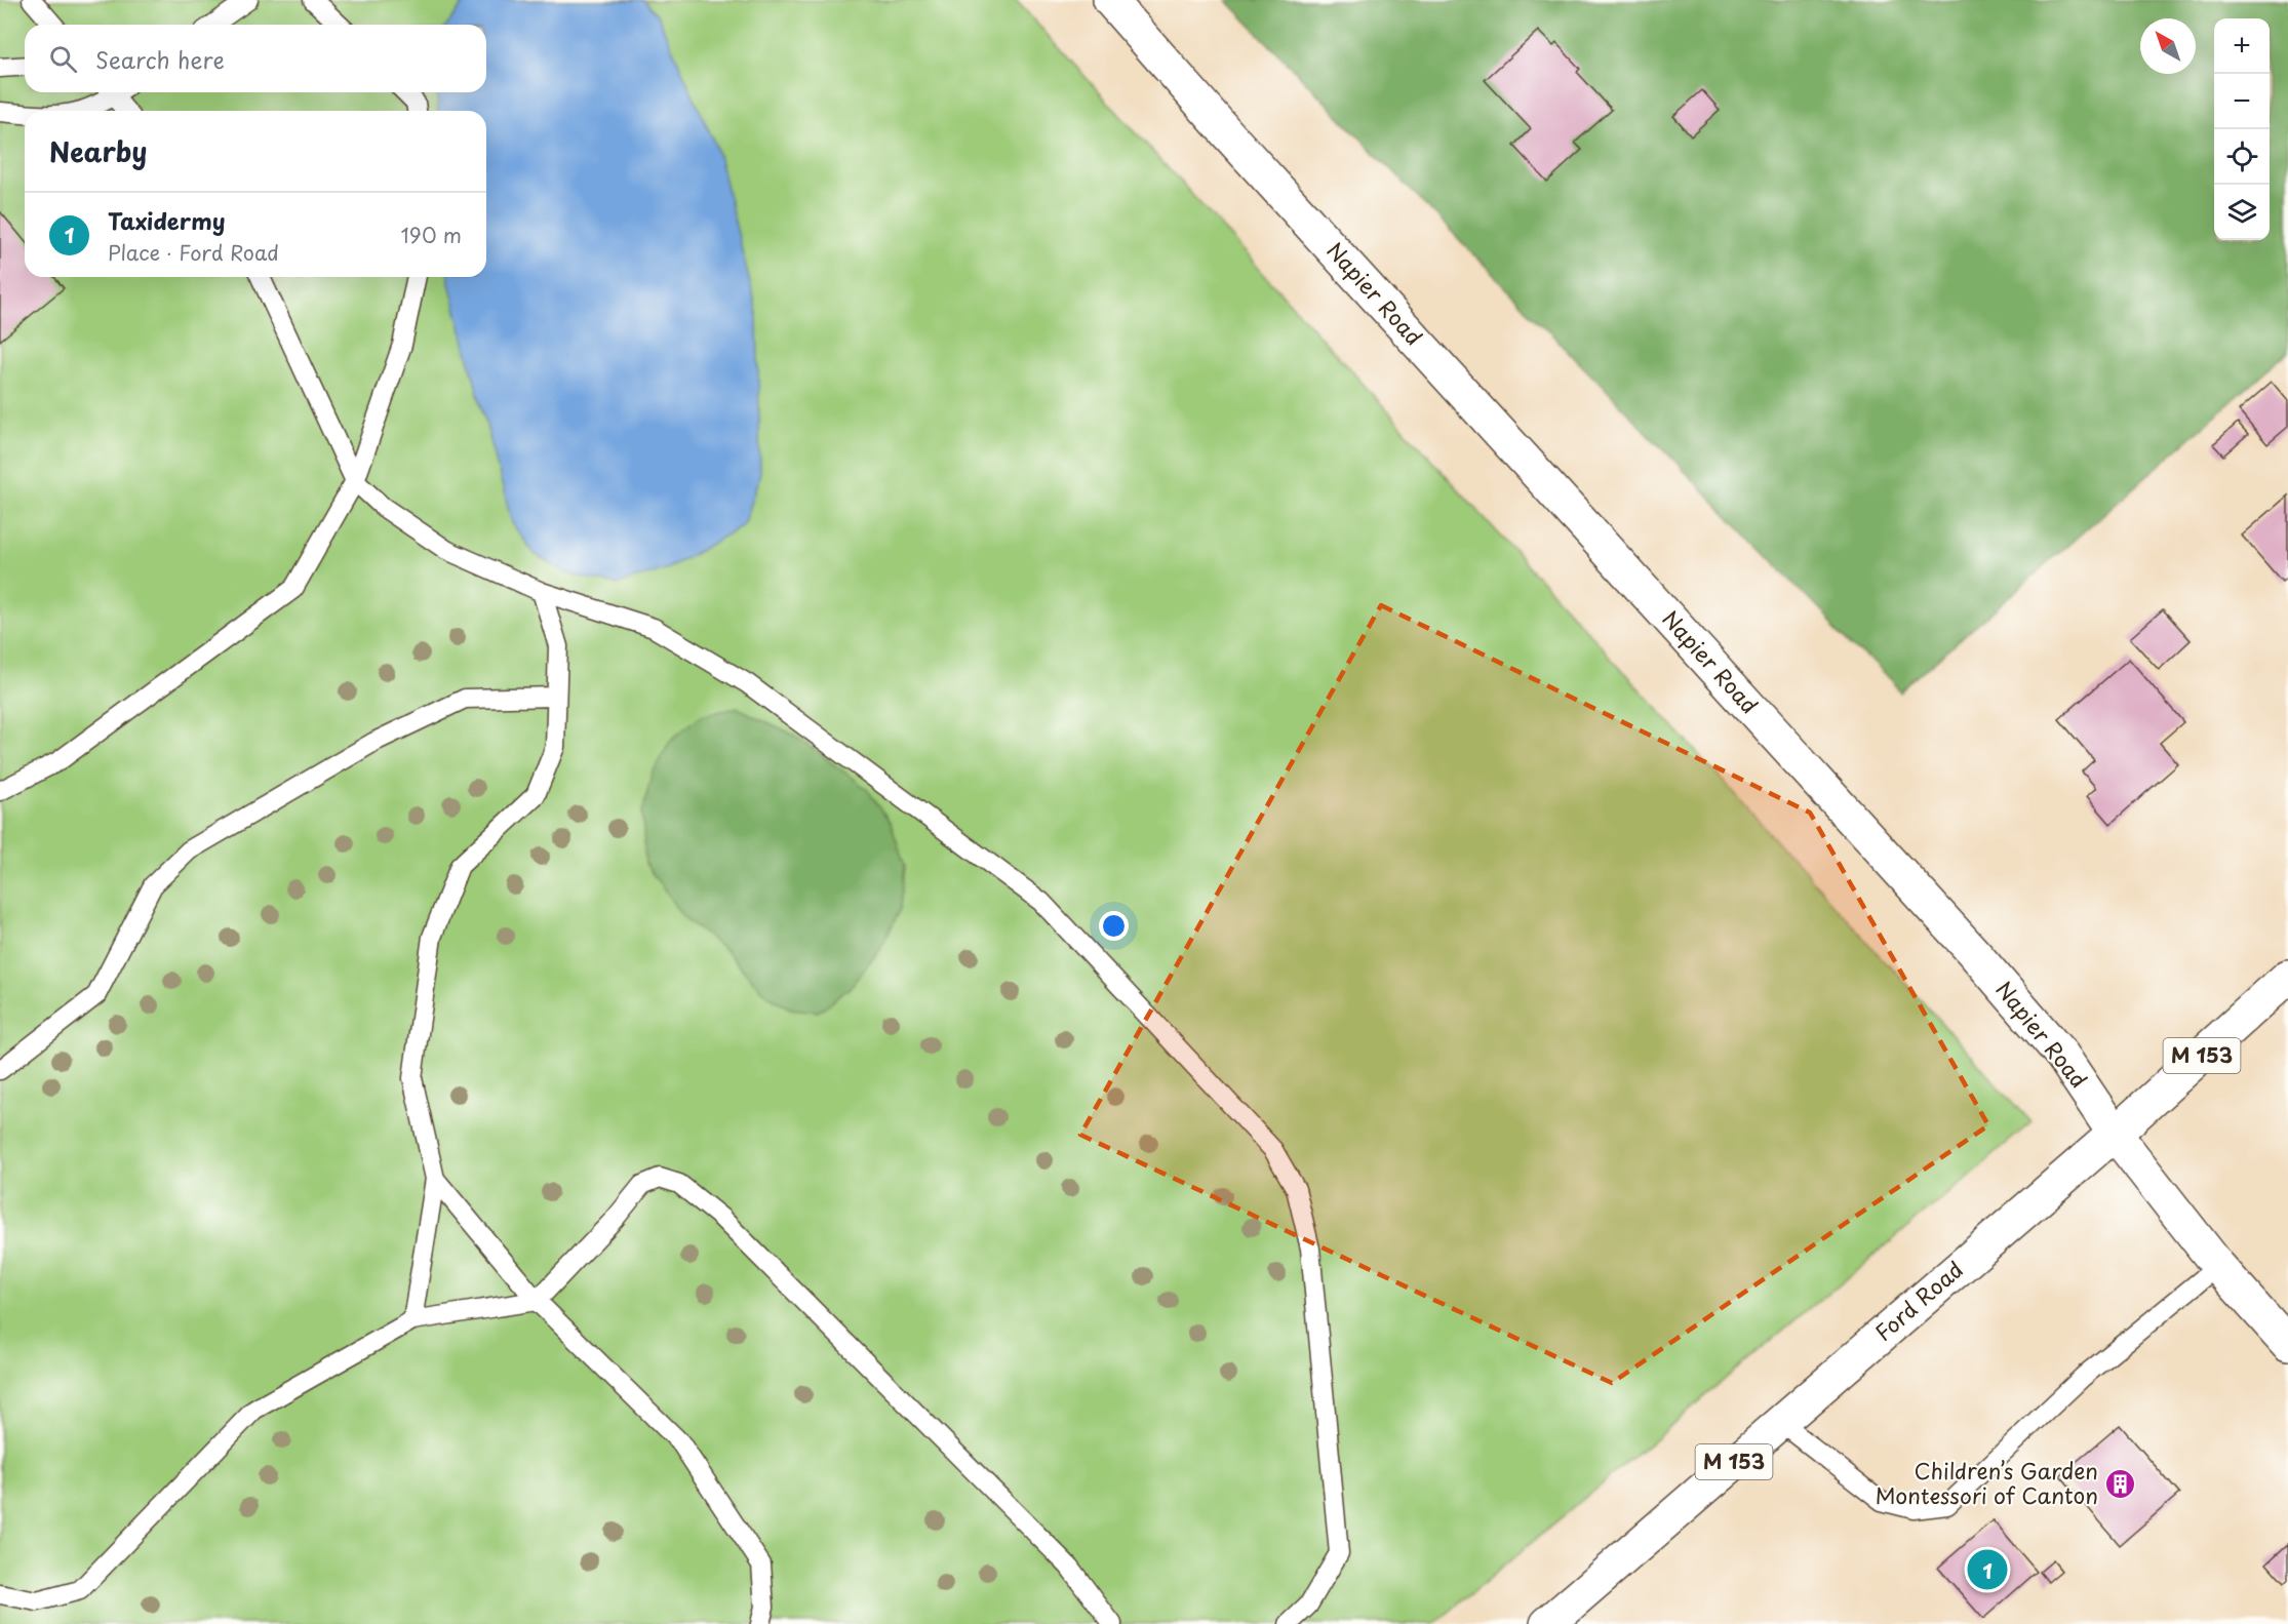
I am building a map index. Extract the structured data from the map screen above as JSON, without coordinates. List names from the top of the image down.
{
  "streets": {
    "street": ["Napier Road", "M 153", "Ford Road"]
  },
  "crossings": [
    ["Napier Road", "Ford Road"]
  ],
  "places": {
    "building": ["Children’s Garden Montessori of Canton"]
  },
  "north": "top left",
  "page": {
    "map_buttons": ["+", "−"],
    "search": "Search here",
    "heading": "Nearby",
    "list": [
      {
        "mark": "1",
        "name": "Taxidermy",
        "note": "Place · Ford Road",
        "value": "190 m"
      }
    ],
    "pins": "1"
  }
}
